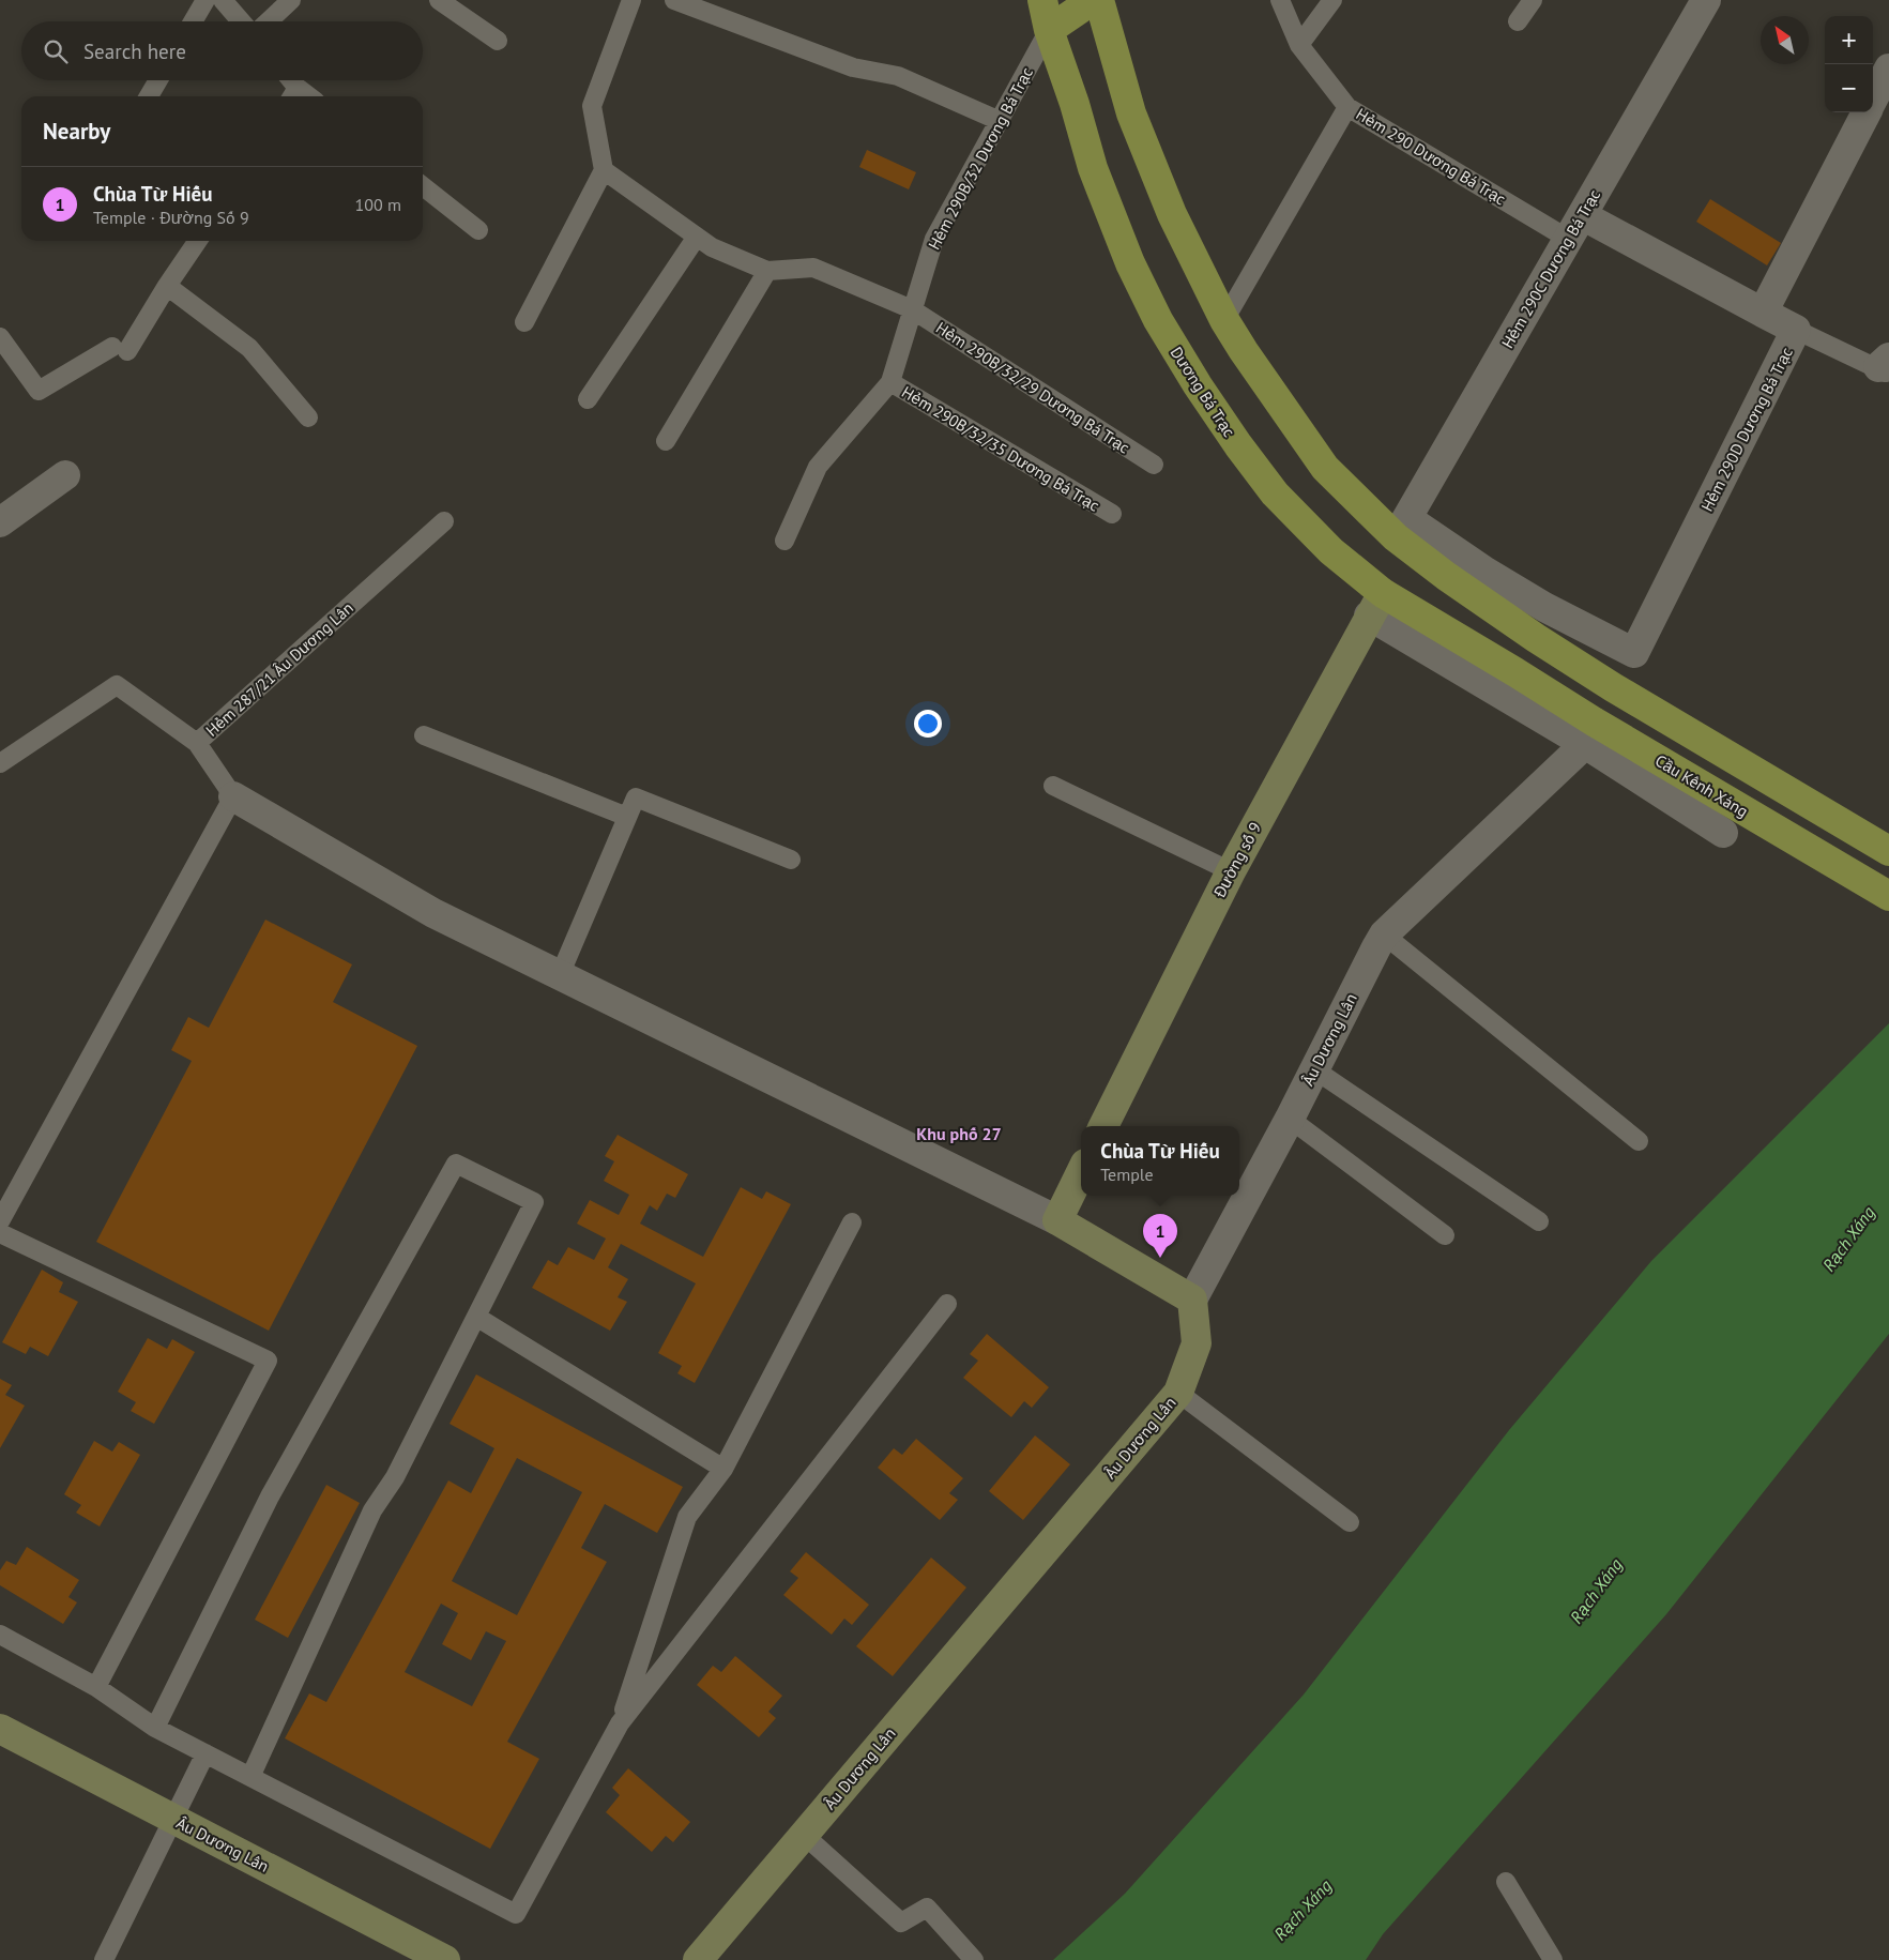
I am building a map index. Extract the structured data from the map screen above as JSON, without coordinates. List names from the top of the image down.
{
  "streets": {
    "main road": ["Dương Bá Trạc", "Cầu Kênh Xáng"],
    "street": [
      "Hẻm 290C Dương Bá Trạc",
      "Hẻm 290D Dương Bá Trạc",
      "Đường số 9",
      "Âu Dương Lân"
    ],
    "lane": [
      "Hẻm 290 Dương Bá Trạc",
      "Hẻm 290B/32 Dương Bá Trạc",
      "Hẻm 290B/32/29 Dương Bá Trạc",
      "Hẻm 290B/32/35 Dương Bá Trạc",
      "Hẻm 287/21 Âu Dương Lân"
    ]
  },
  "crossings": [
    ["Hẻm 290 Dương Bá Trạc", "Hẻm 290C Dương Bá Trạc"],
    ["Hẻm 290 Dương Bá Trạc", "Hẻm 290D Dương Bá Trạc"],
    ["Hẻm 290B/32 Dương Bá Trạc", "Hẻm 290B/32/29 Dương Bá Trạc"],
    ["Hẻm 290B/32 Dương Bá Trạc", "Dương Bá Trạc"],
    ["Hẻm 290B/32 Dương Bá Trạc", "Hẻm 290B/32/35 Dương Bá Trạc"],
    ["Hẻm 290C Dương Bá Trạc", "Hẻm 290D Dương Bá Trạc"],
    ["Dương Bá Trạc", "Cầu Kênh Xáng"],
    ["Dương Bá Trạc", "Đường số 9"]
  ],
  "districts": ["Khu phố 27"],
  "water": ["Rạch Xáng"],
  "north": "top left",
  "page": {
    "map_buttons": ["+", "−"],
    "search": "Search here",
    "heading": "Nearby",
    "list": [
      {
        "mark": "1",
        "name": "Chùa Từ Hiếu",
        "note": "Temple · Đường Số 9",
        "value": "100 m"
      }
    ],
    "popup": ["Chùa Từ Hiếu", "Temple"],
    "pins": "1"
  }
}
